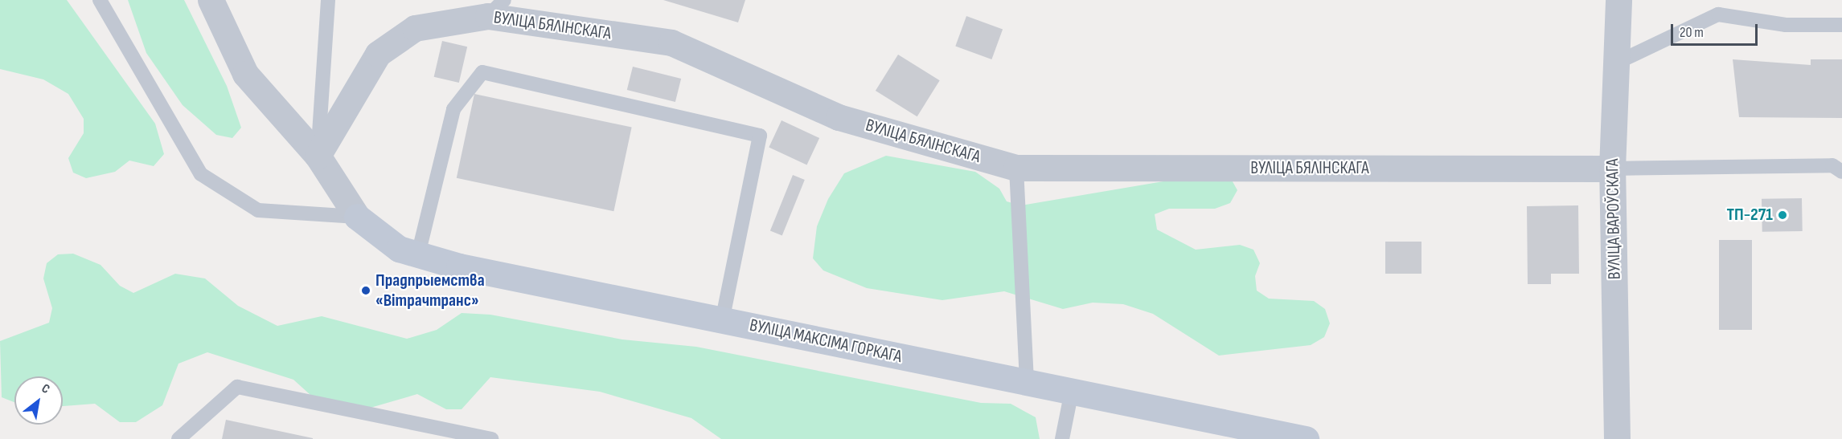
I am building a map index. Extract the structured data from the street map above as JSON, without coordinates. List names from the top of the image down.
{
  "streets": {
    "main road": ["ВУЛІЦА МАКСІМА ГОРКАГА"],
    "street": ["ВУЛІЦА БЯЛІНСКАГА", "ВУЛІЦА ВАРОЎСКАГА"]
  },
  "crossings": [
    ["ВУЛІЦА БЯЛІНСКАГА", "ВУЛІЦА ВАРОЎСКАГА"]
  ],
  "places": ["ТП-271", "Прадпрыемства «Вітрачтранс»"],
  "scale_bar": "20 m",
  "north": "top right"
}
